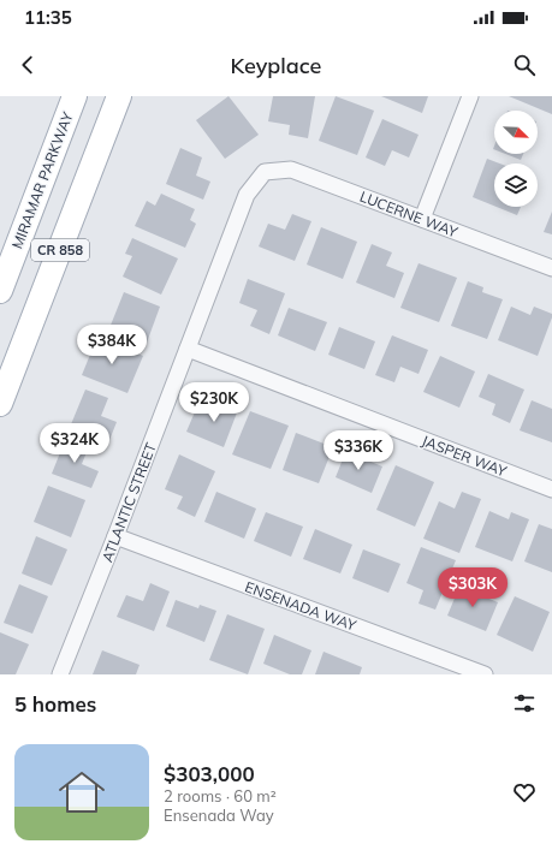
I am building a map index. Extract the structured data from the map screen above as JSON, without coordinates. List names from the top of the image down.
{
  "streets": {
    "main road": ["MIRAMAR PARKWAY", "CR 858"],
    "street": [
      "LUCERNE WAY",
      "JASPER WAY",
      "ATLANTIC STREET",
      "ENSENADA WAY"
    ]
  },
  "crossings": [
    ["LUCERNE WAY", "ATLANTIC STREET"],
    ["JASPER WAY", "ATLANTIC STREET"],
    ["ATLANTIC STREET", "ENSENADA WAY"]
  ],
  "north": "bottom right",
  "page": {
    "status": "11:35",
    "header": "Keyplace",
    "price": [
      "$384K",
      "$230K",
      "$324K",
      "$336K",
      "$303K"
    ],
    "heading": "5 homes",
    "list": [
      {
        "name": "$303,000",
        "note": "2 rooms · 60 m² · Ensenada Way"
      }
    ]
  }
}
